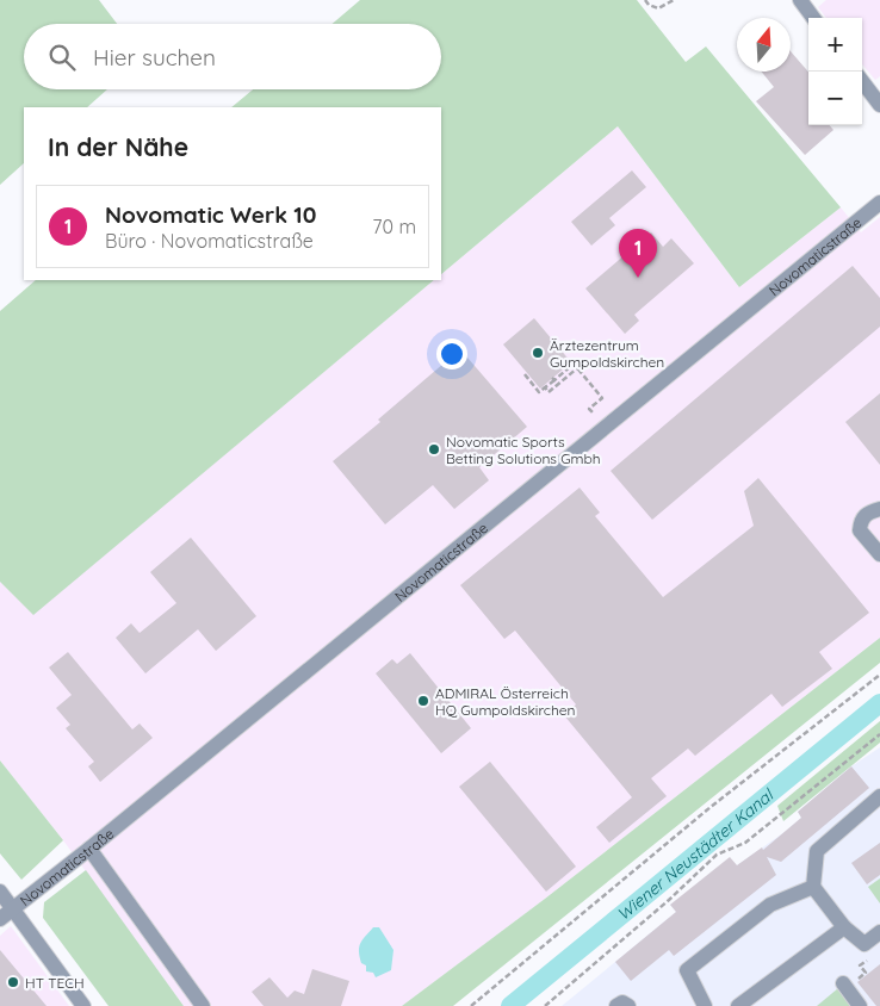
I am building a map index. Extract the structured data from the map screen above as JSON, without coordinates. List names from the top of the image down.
{
  "streets": {
    "street": ["Novomaticstraße"]
  },
  "water": ["Wiener Neustädter Kanal"],
  "places": [
    "Ärztezentrum Gumpoldskirchen",
    "Novomatic Sports Betting Solutions Gmbh",
    "ADMIRAL Österreich HQ Gumpoldskirchen",
    "HT TECH"
  ],
  "north": "top",
  "page": {
    "map_buttons": ["+", "−"],
    "search": "Hier suchen",
    "heading": "In der Nähe",
    "list": [
      {
        "mark": "1",
        "name": "Novomatic Werk 10",
        "note": "Büro · Novomaticstraße",
        "value": "70 m"
      }
    ],
    "pins": "1"
  }
}
